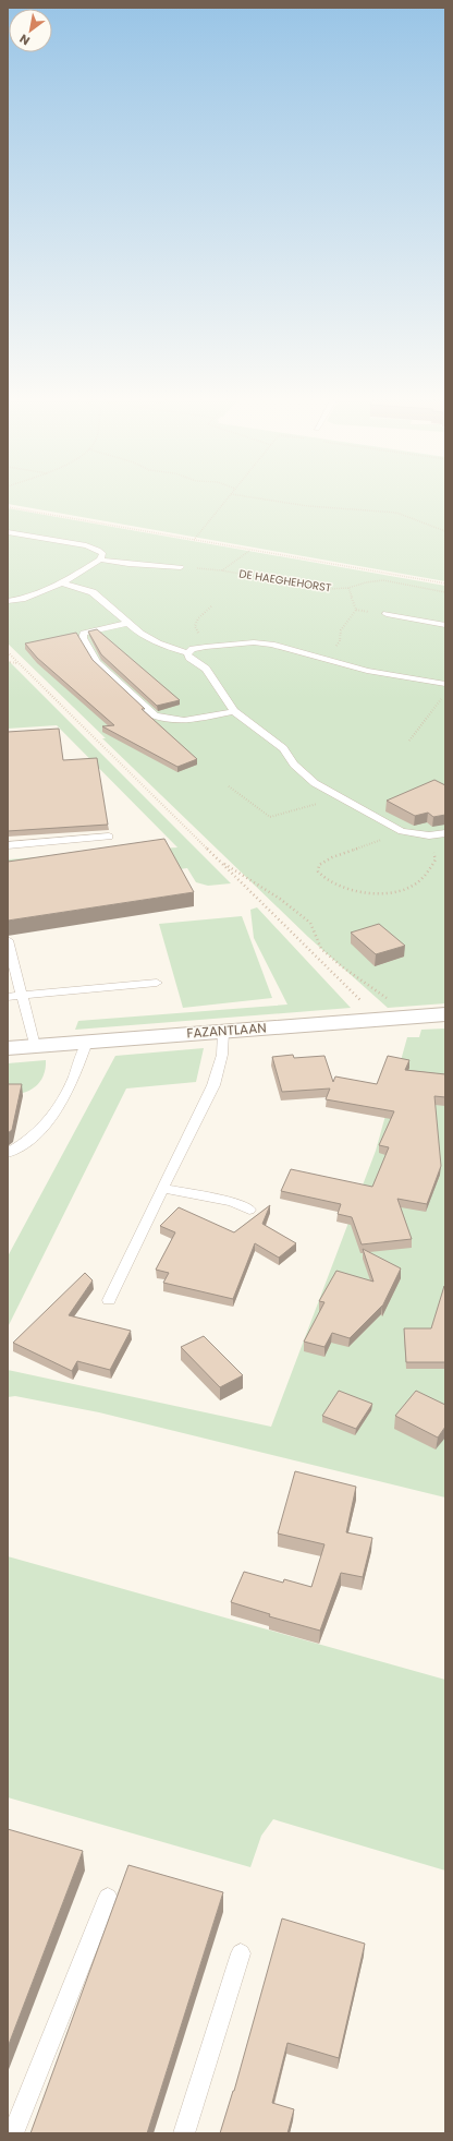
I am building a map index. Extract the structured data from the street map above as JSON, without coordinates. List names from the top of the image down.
{
  "streets": {
    "street": ["FAZANTLAAN"],
    "path": ["DE HAEGHEHORST"]
  },
  "north": "bottom left"
}
